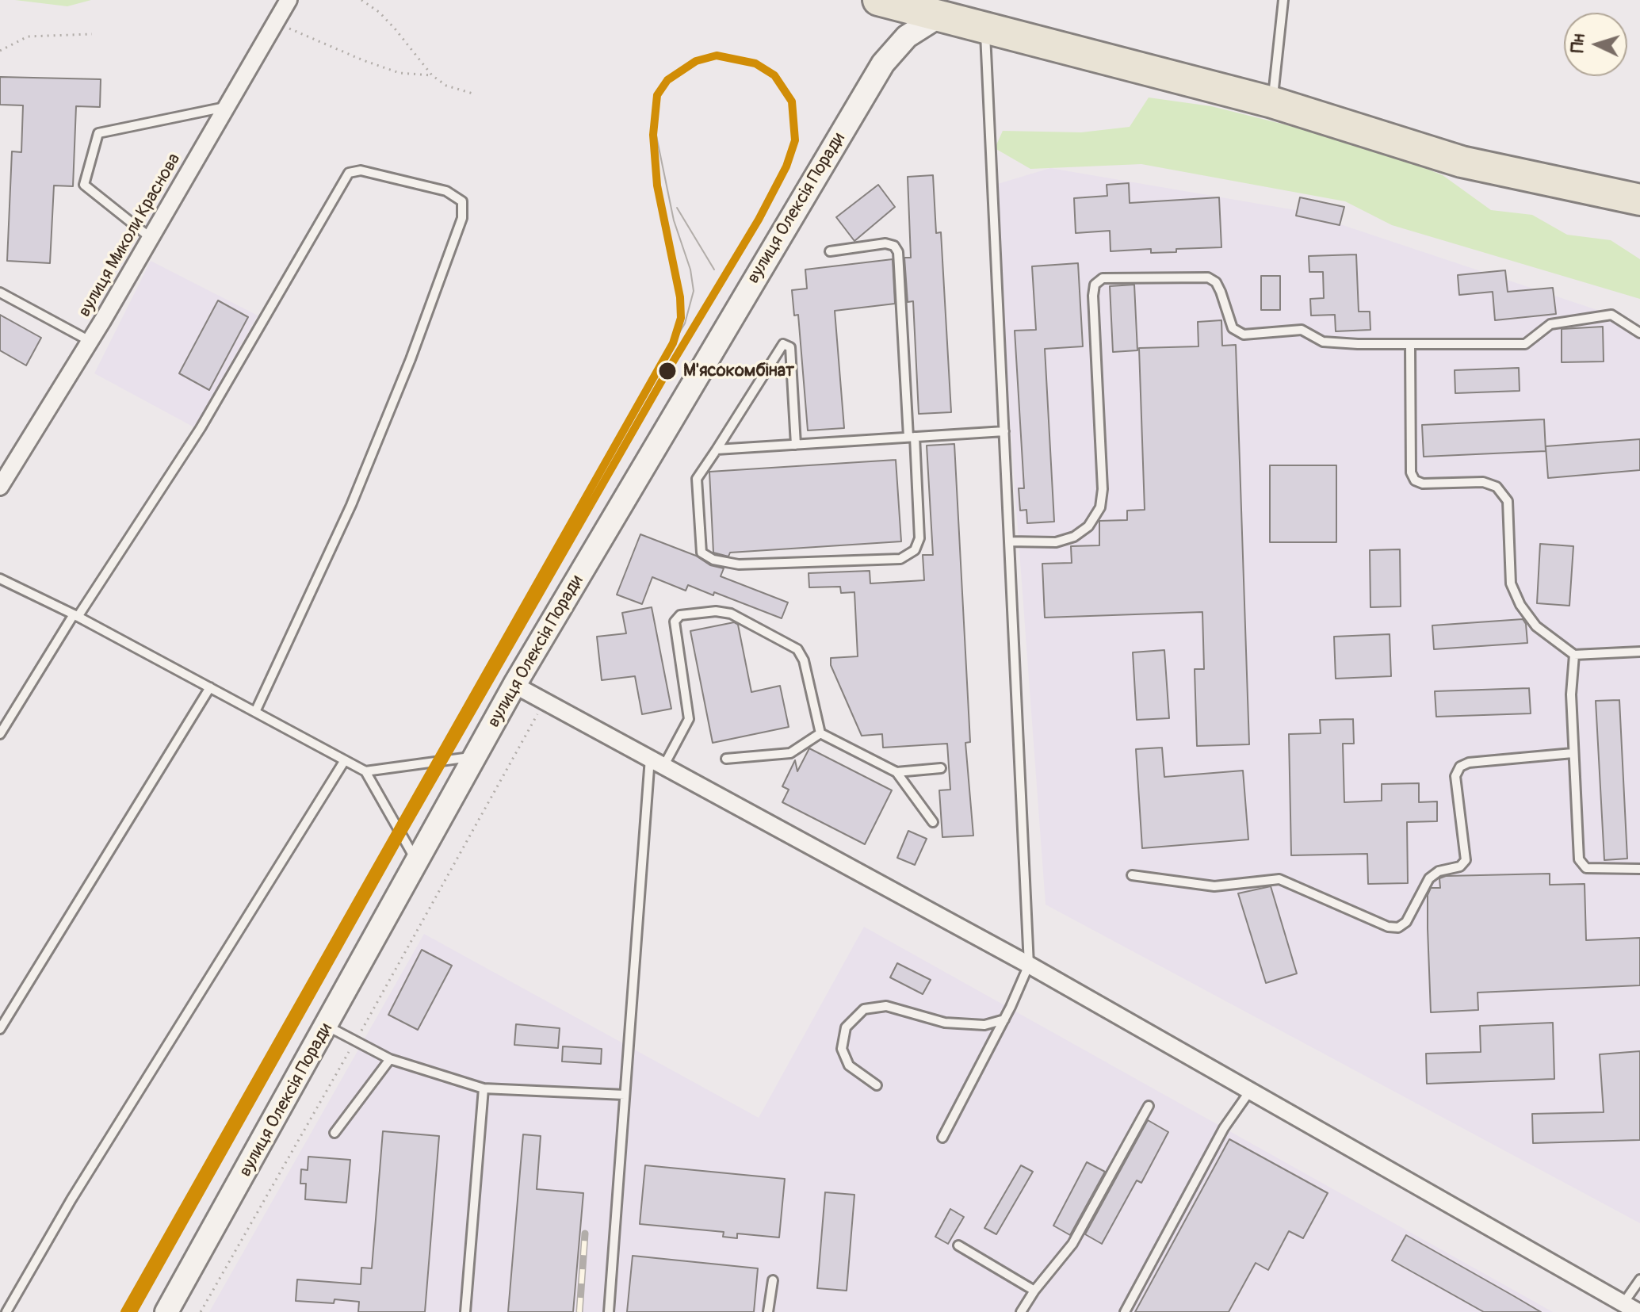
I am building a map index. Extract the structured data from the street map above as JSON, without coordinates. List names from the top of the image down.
{
  "streets": {
    "main road": ["вулиця Олексія Поради"],
    "street": ["вулиця Миколи Краснова"]
  },
  "places": ["М'ясокомбінат"],
  "north": "left"
}
